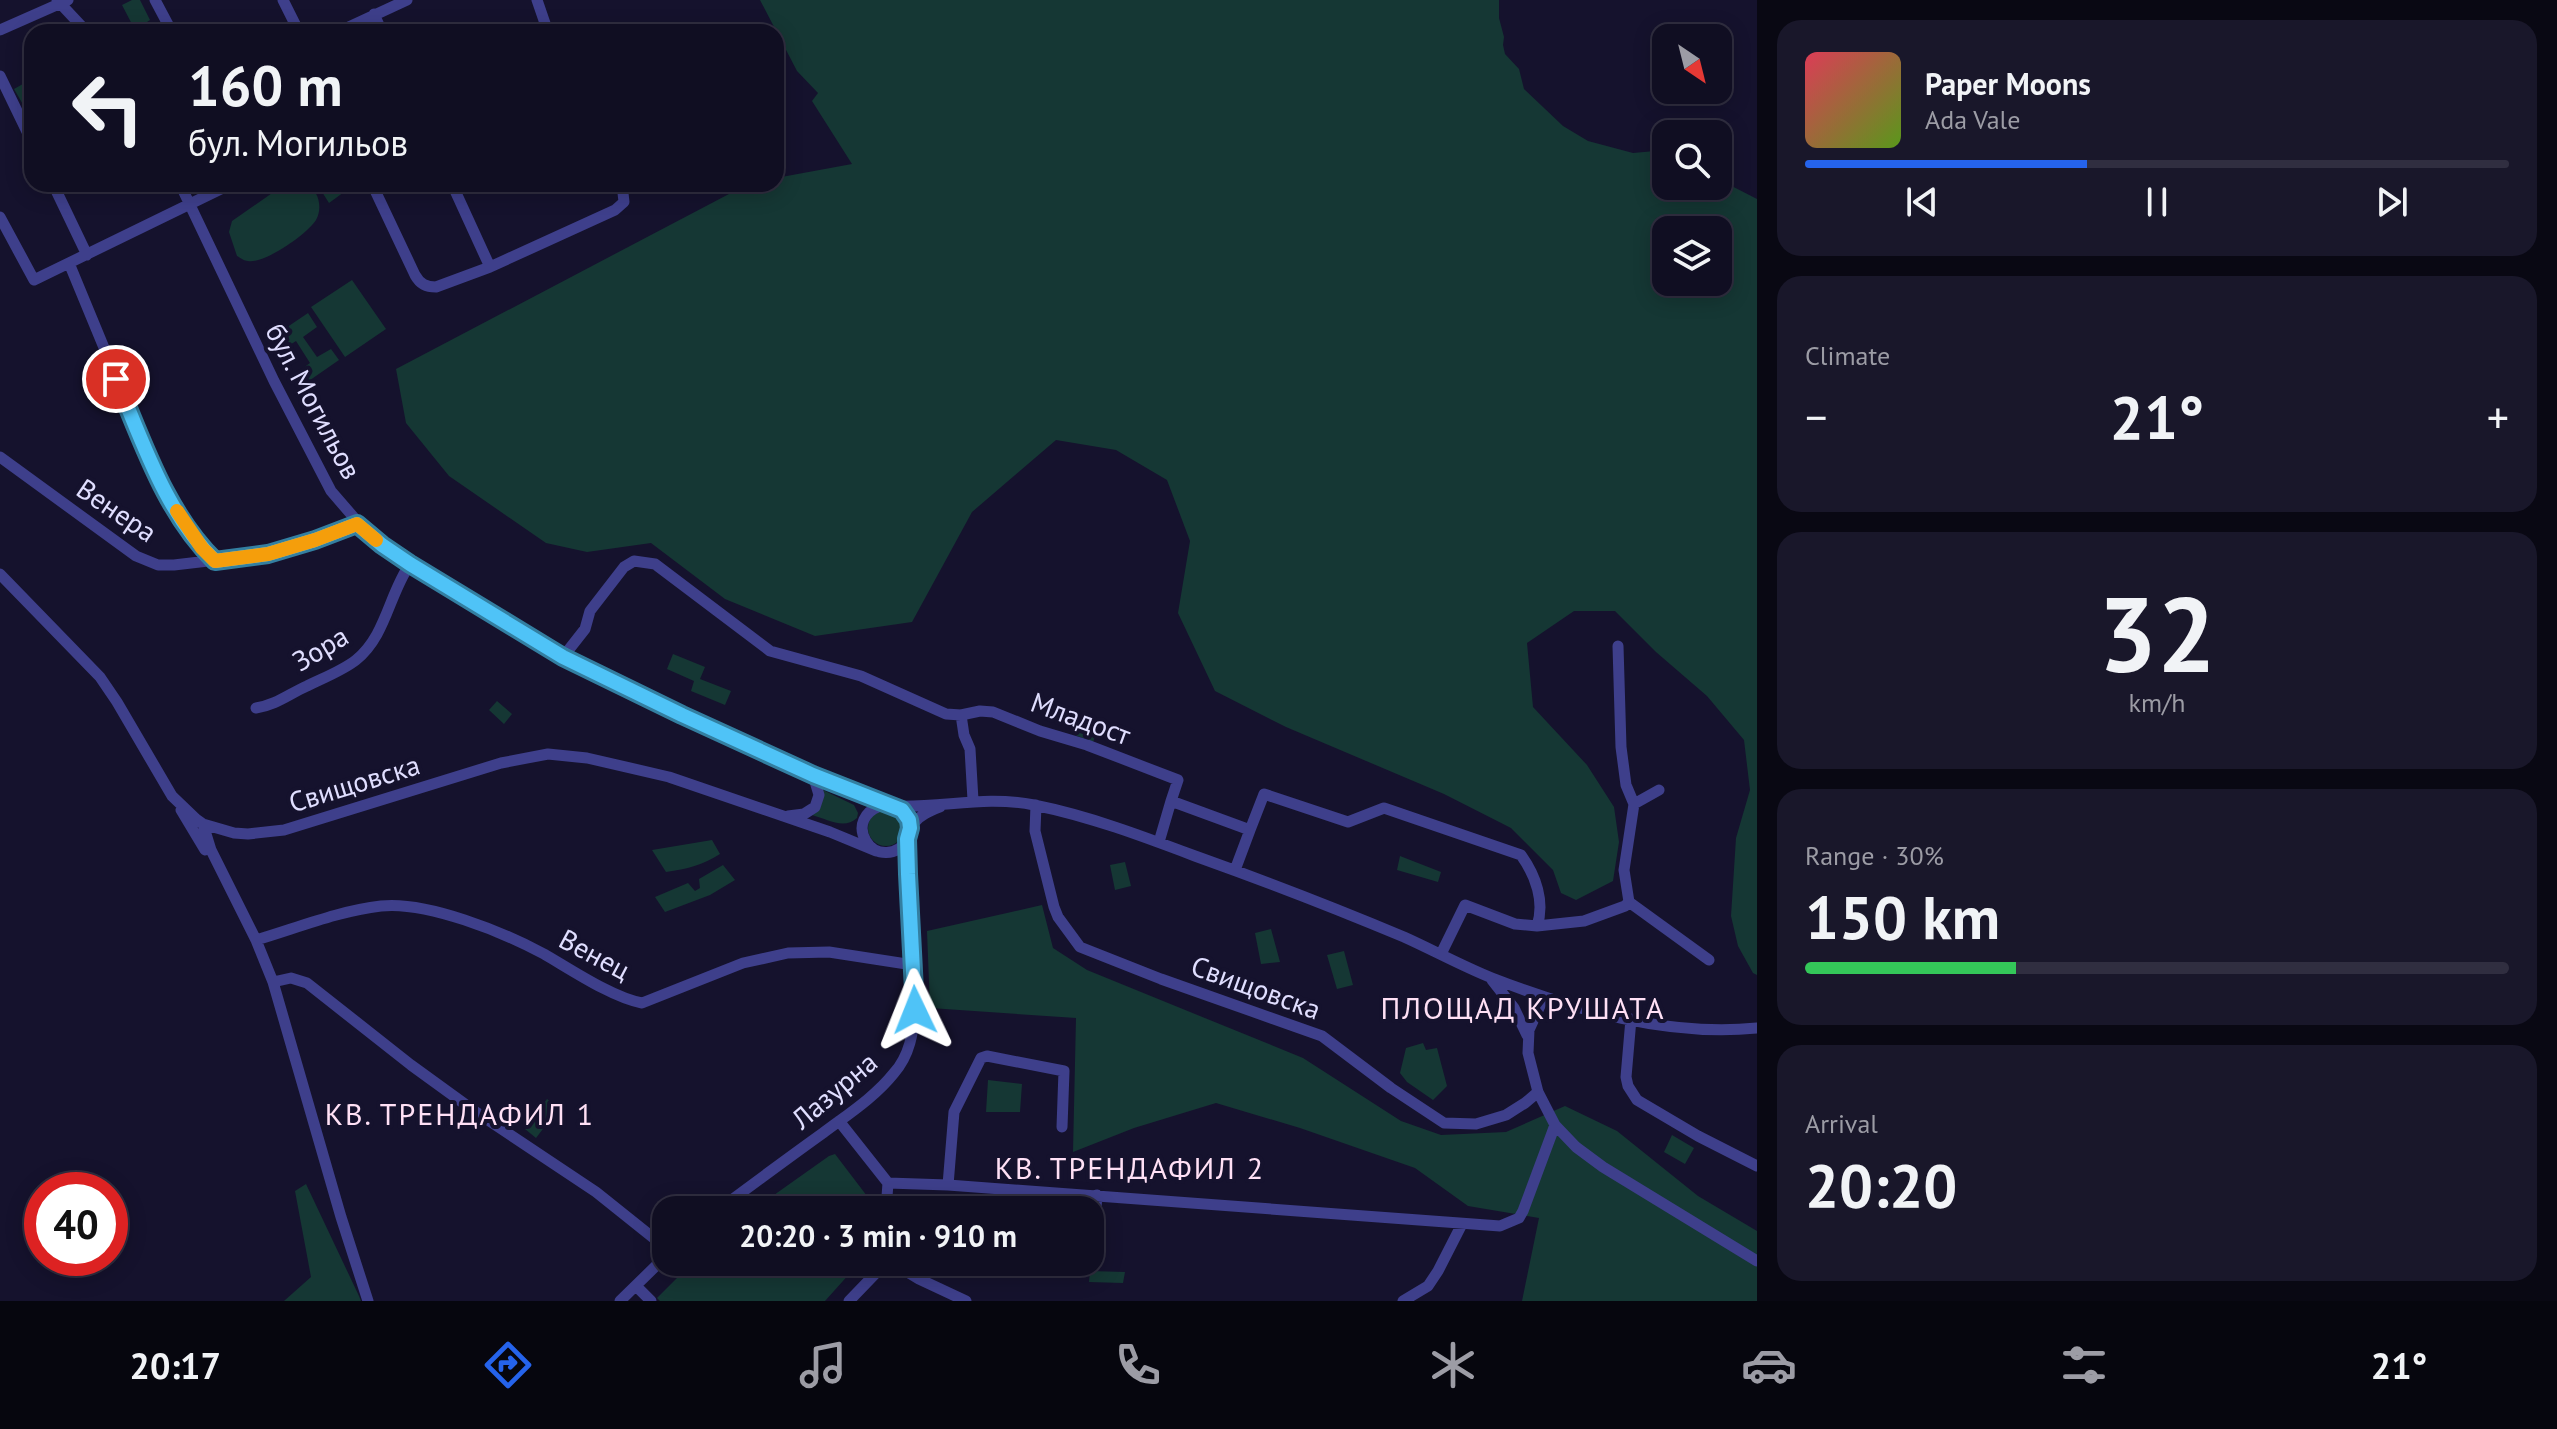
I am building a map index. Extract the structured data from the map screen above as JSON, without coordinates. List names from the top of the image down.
{
  "streets": {
    "street": [
      "бул. Могильов",
      "Венера",
      "Зора",
      "Младост",
      "Свищовска",
      "Венец",
      "Лазурна"
    ]
  },
  "crossings": [
    ["бул. Могильов", "Венера"],
    ["бул. Могильов", "Зора"],
    ["бул. Могильов", "Младост"],
    ["бул. Могильов", "Свищовска"],
    ["бул. Могильов", "Лазурна"],
    ["Свищовска", "Лазурна"],
    ["Венец", "Лазурна"]
  ],
  "districts": ["ПЛОЩАД КРУШАТА", "КВ. ТРЕНДАФИЛ 1", "КВ. ТРЕНДАФИЛ 2"],
  "north": "bottom right",
  "page": {
    "turn": ["160 m", "бул. Могильов"],
    "song": ["Paper Moons", "Ada Vale"],
    "tile": [
      "Climate",
      ["32", "km/h"],
      ["Range · 30%", "150 km"],
      ["Arrival", "20:20"]
    ],
    "heat": ["−", "21°", "+"],
    "limit": "40",
    "trip": "20:20 · 3 min · 910 m",
    "tabs": ["20:17", "21°"]
  }
}
